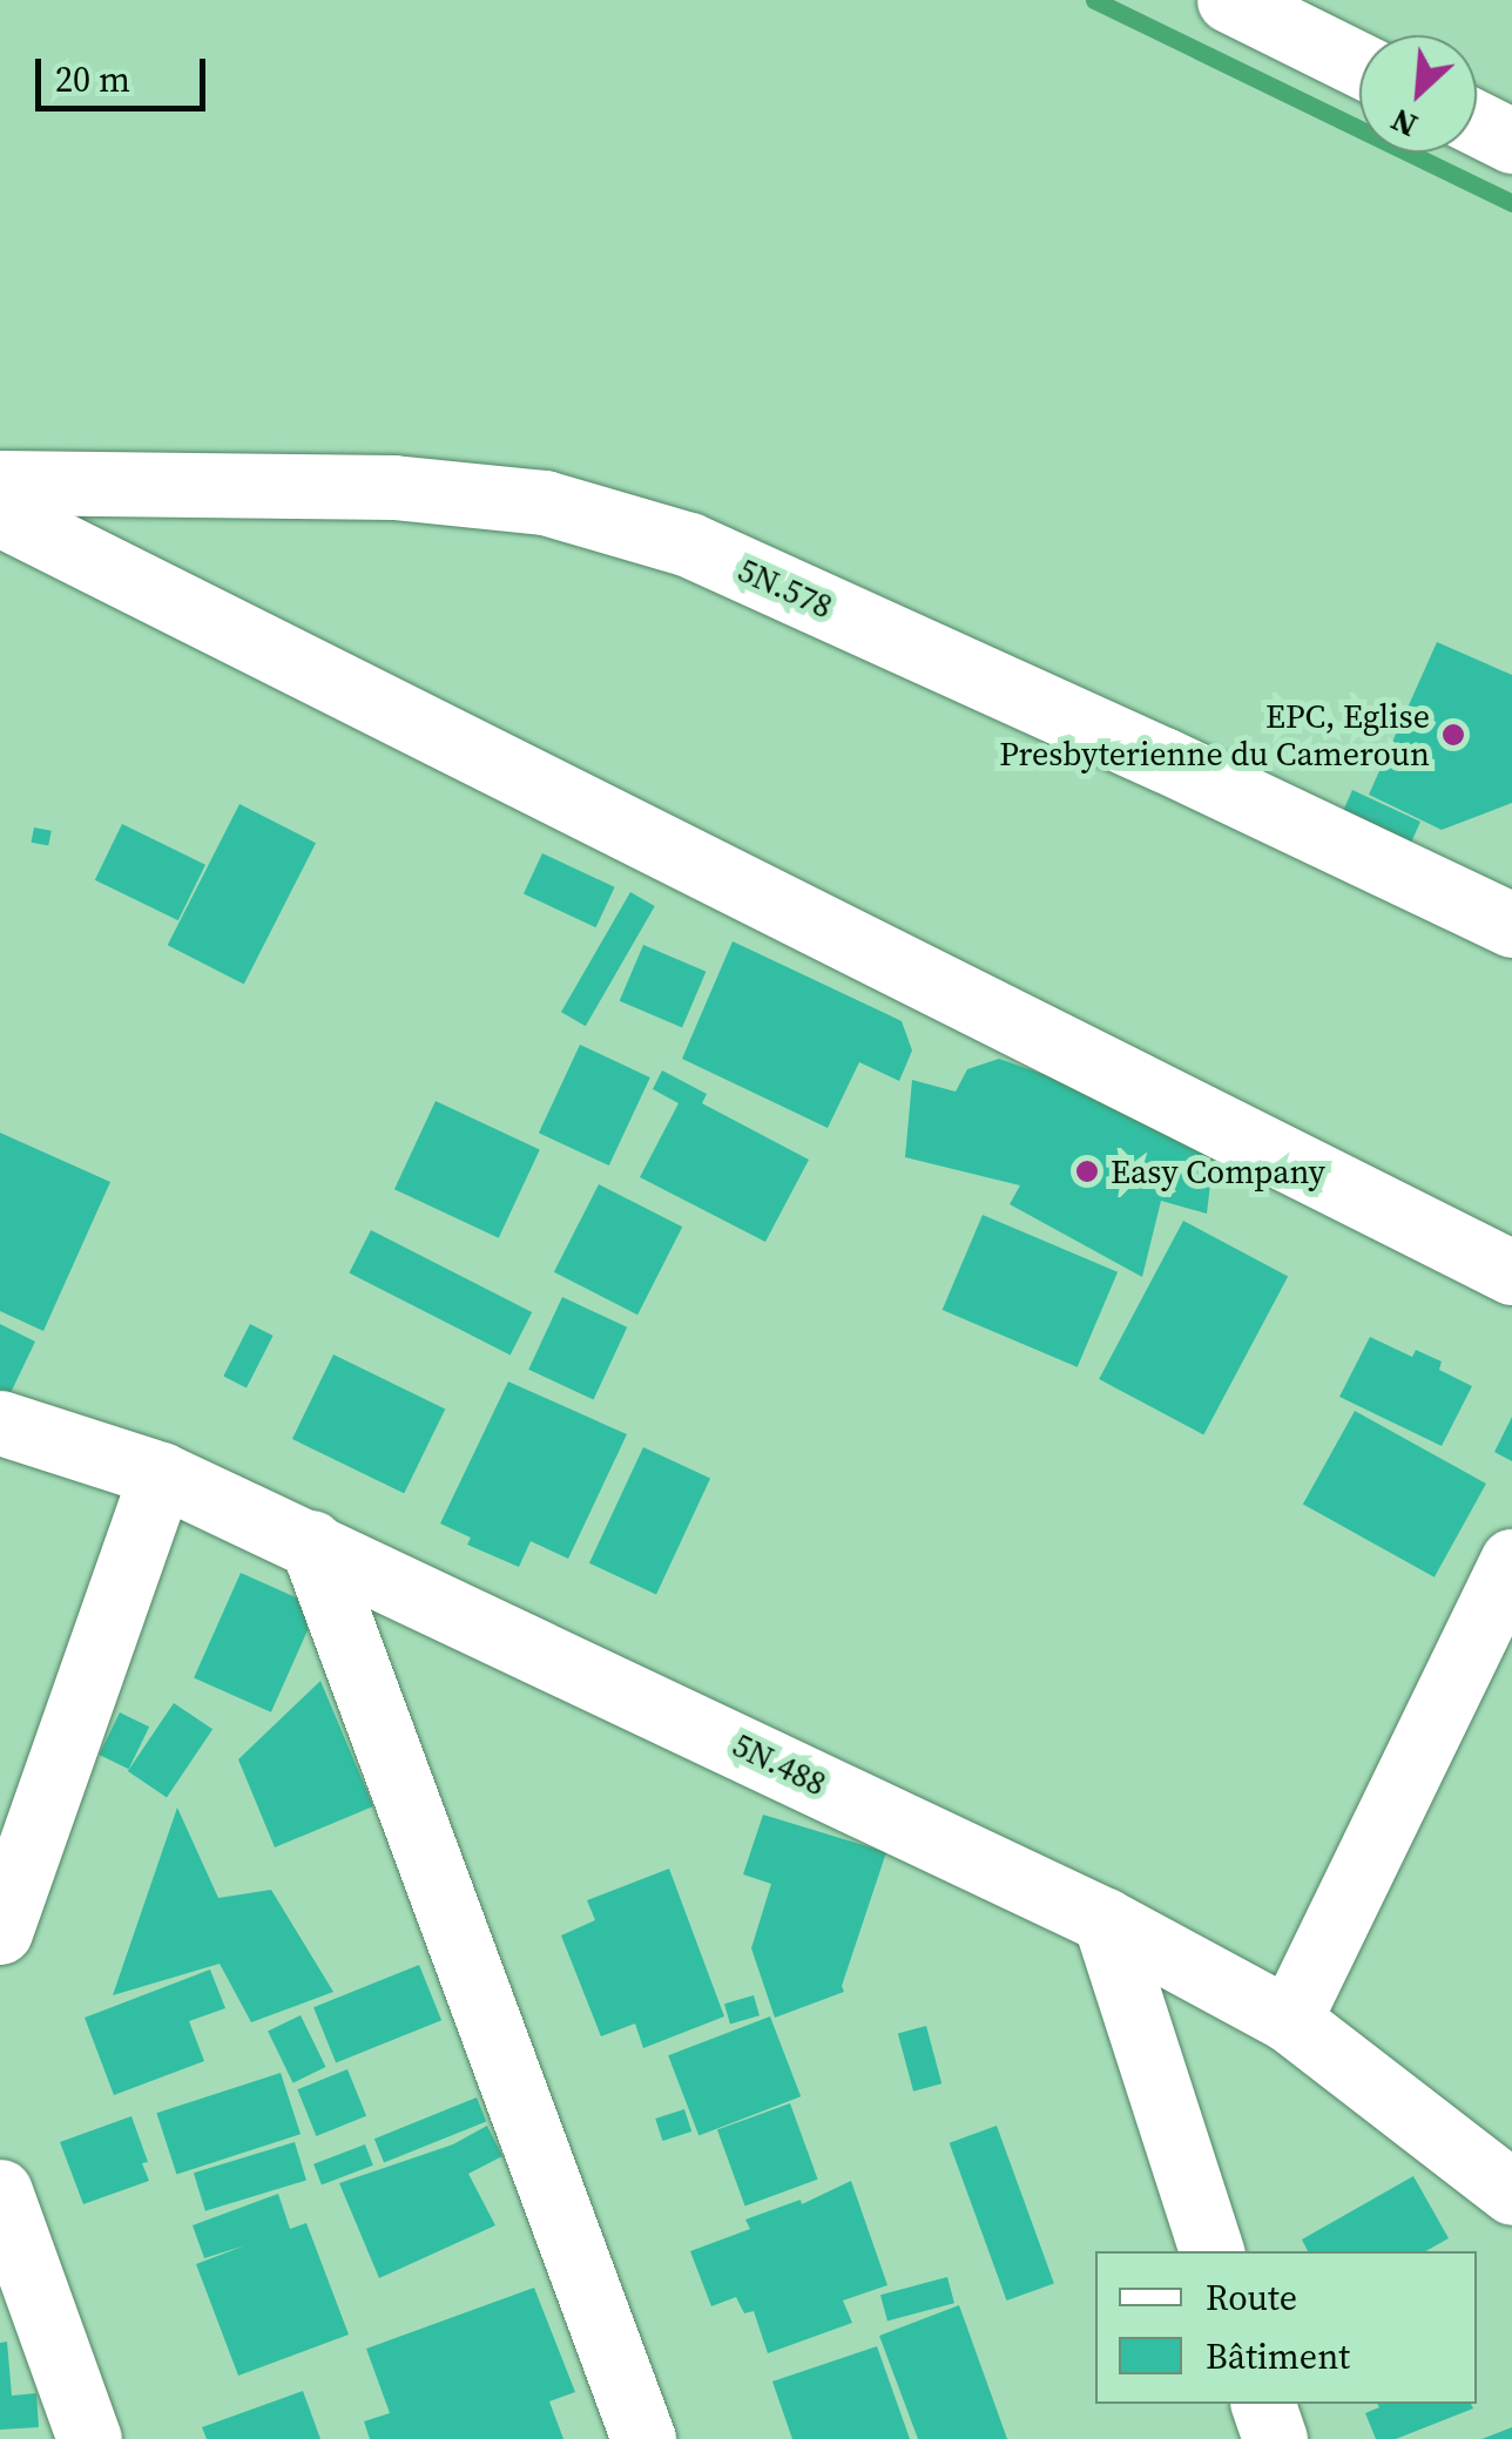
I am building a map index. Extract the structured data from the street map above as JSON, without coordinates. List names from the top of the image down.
{
  "streets": {
    "street": ["5N.578", "5N.488"]
  },
  "places": ["EPC, Eglise Presbyterienne du Cameroun", "Easy Company"],
  "legend": ["Route", "Bâtiment"],
  "scale_bar": "20 m",
  "north": "bottom left"
}
